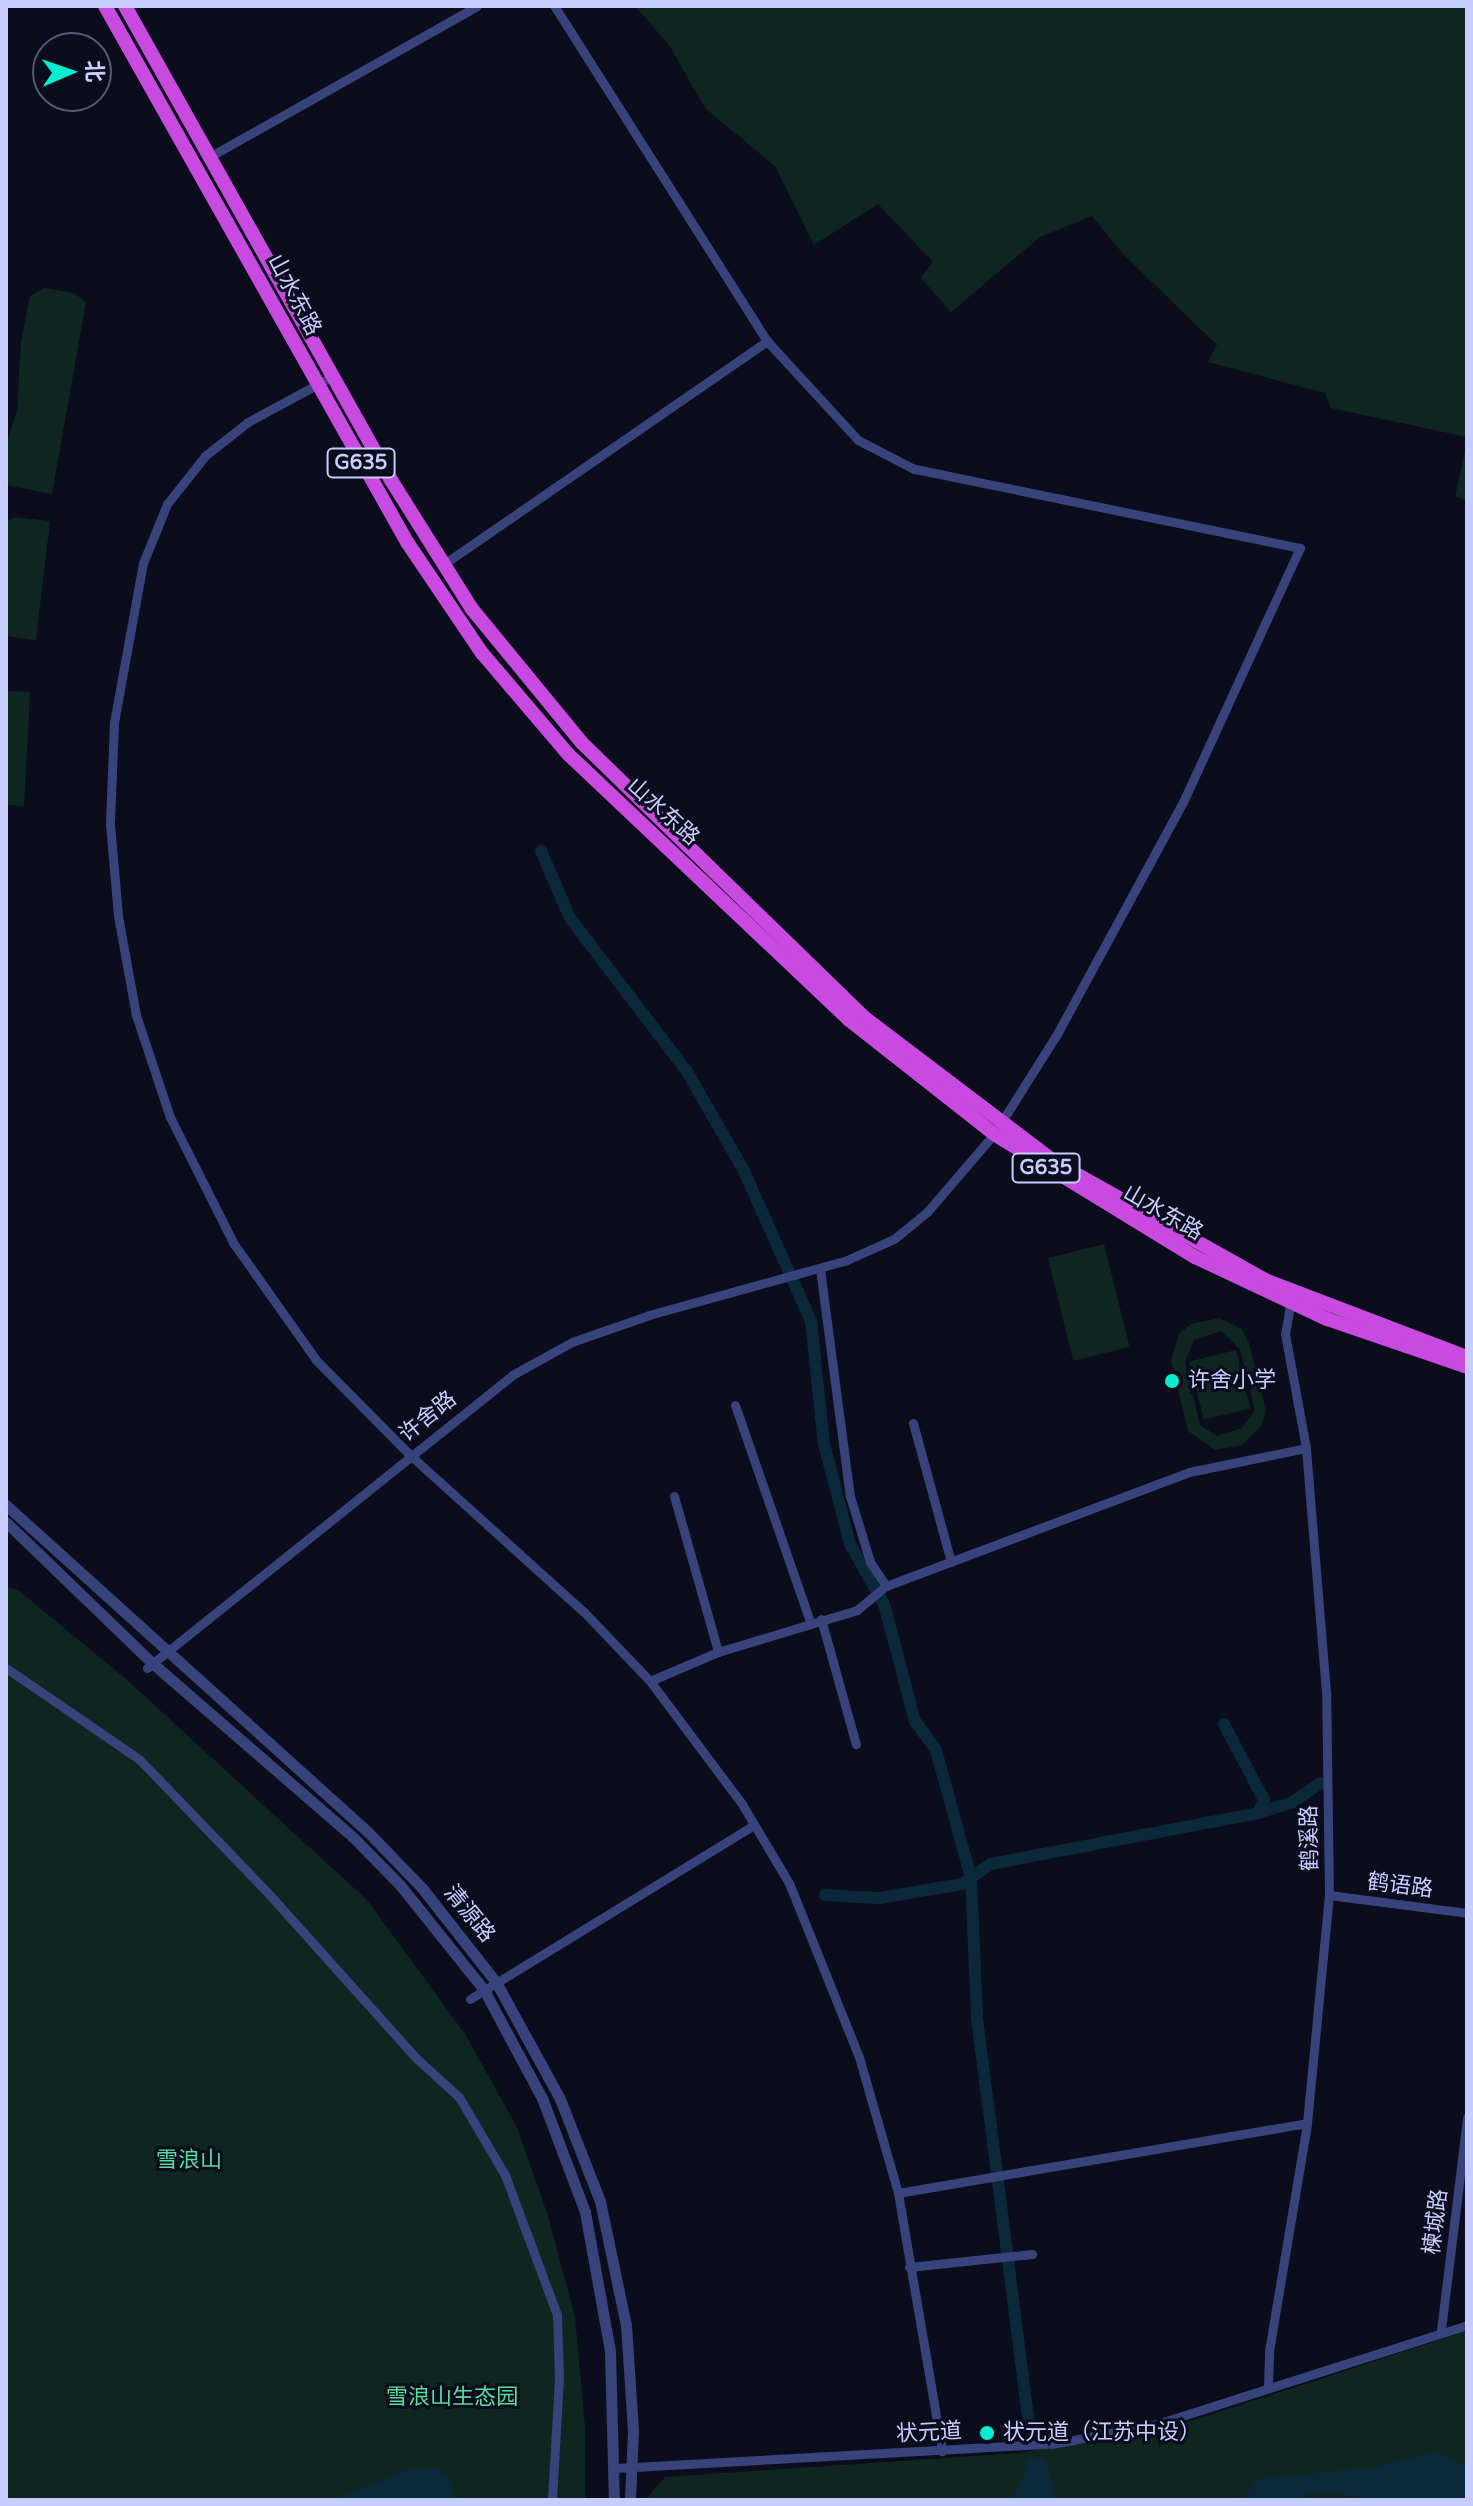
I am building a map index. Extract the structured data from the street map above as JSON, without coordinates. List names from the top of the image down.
{
  "streets": {
    "highway": ["山水东路", "G635"],
    "street": [
      "许舍路",
      "鹤溪路",
      "鹤语路",
      "清源路",
      "楝城路",
      "状元道"
    ]
  },
  "crossings": [
    ["山水东路", "许舍路"],
    ["山水东路", "鹤溪路"],
    ["许舍路", "清源路"],
    ["鹤溪路", "鹤语路"],
    ["鹤溪路", "状元道"],
    ["清源路", "状元道"],
    ["楝城路", "状元道"]
  ],
  "parks": ["雪浪山", "雪浪山生态园"],
  "places": ["许舍小学", "状元道（江苏中设）"],
  "north": "right"
}
